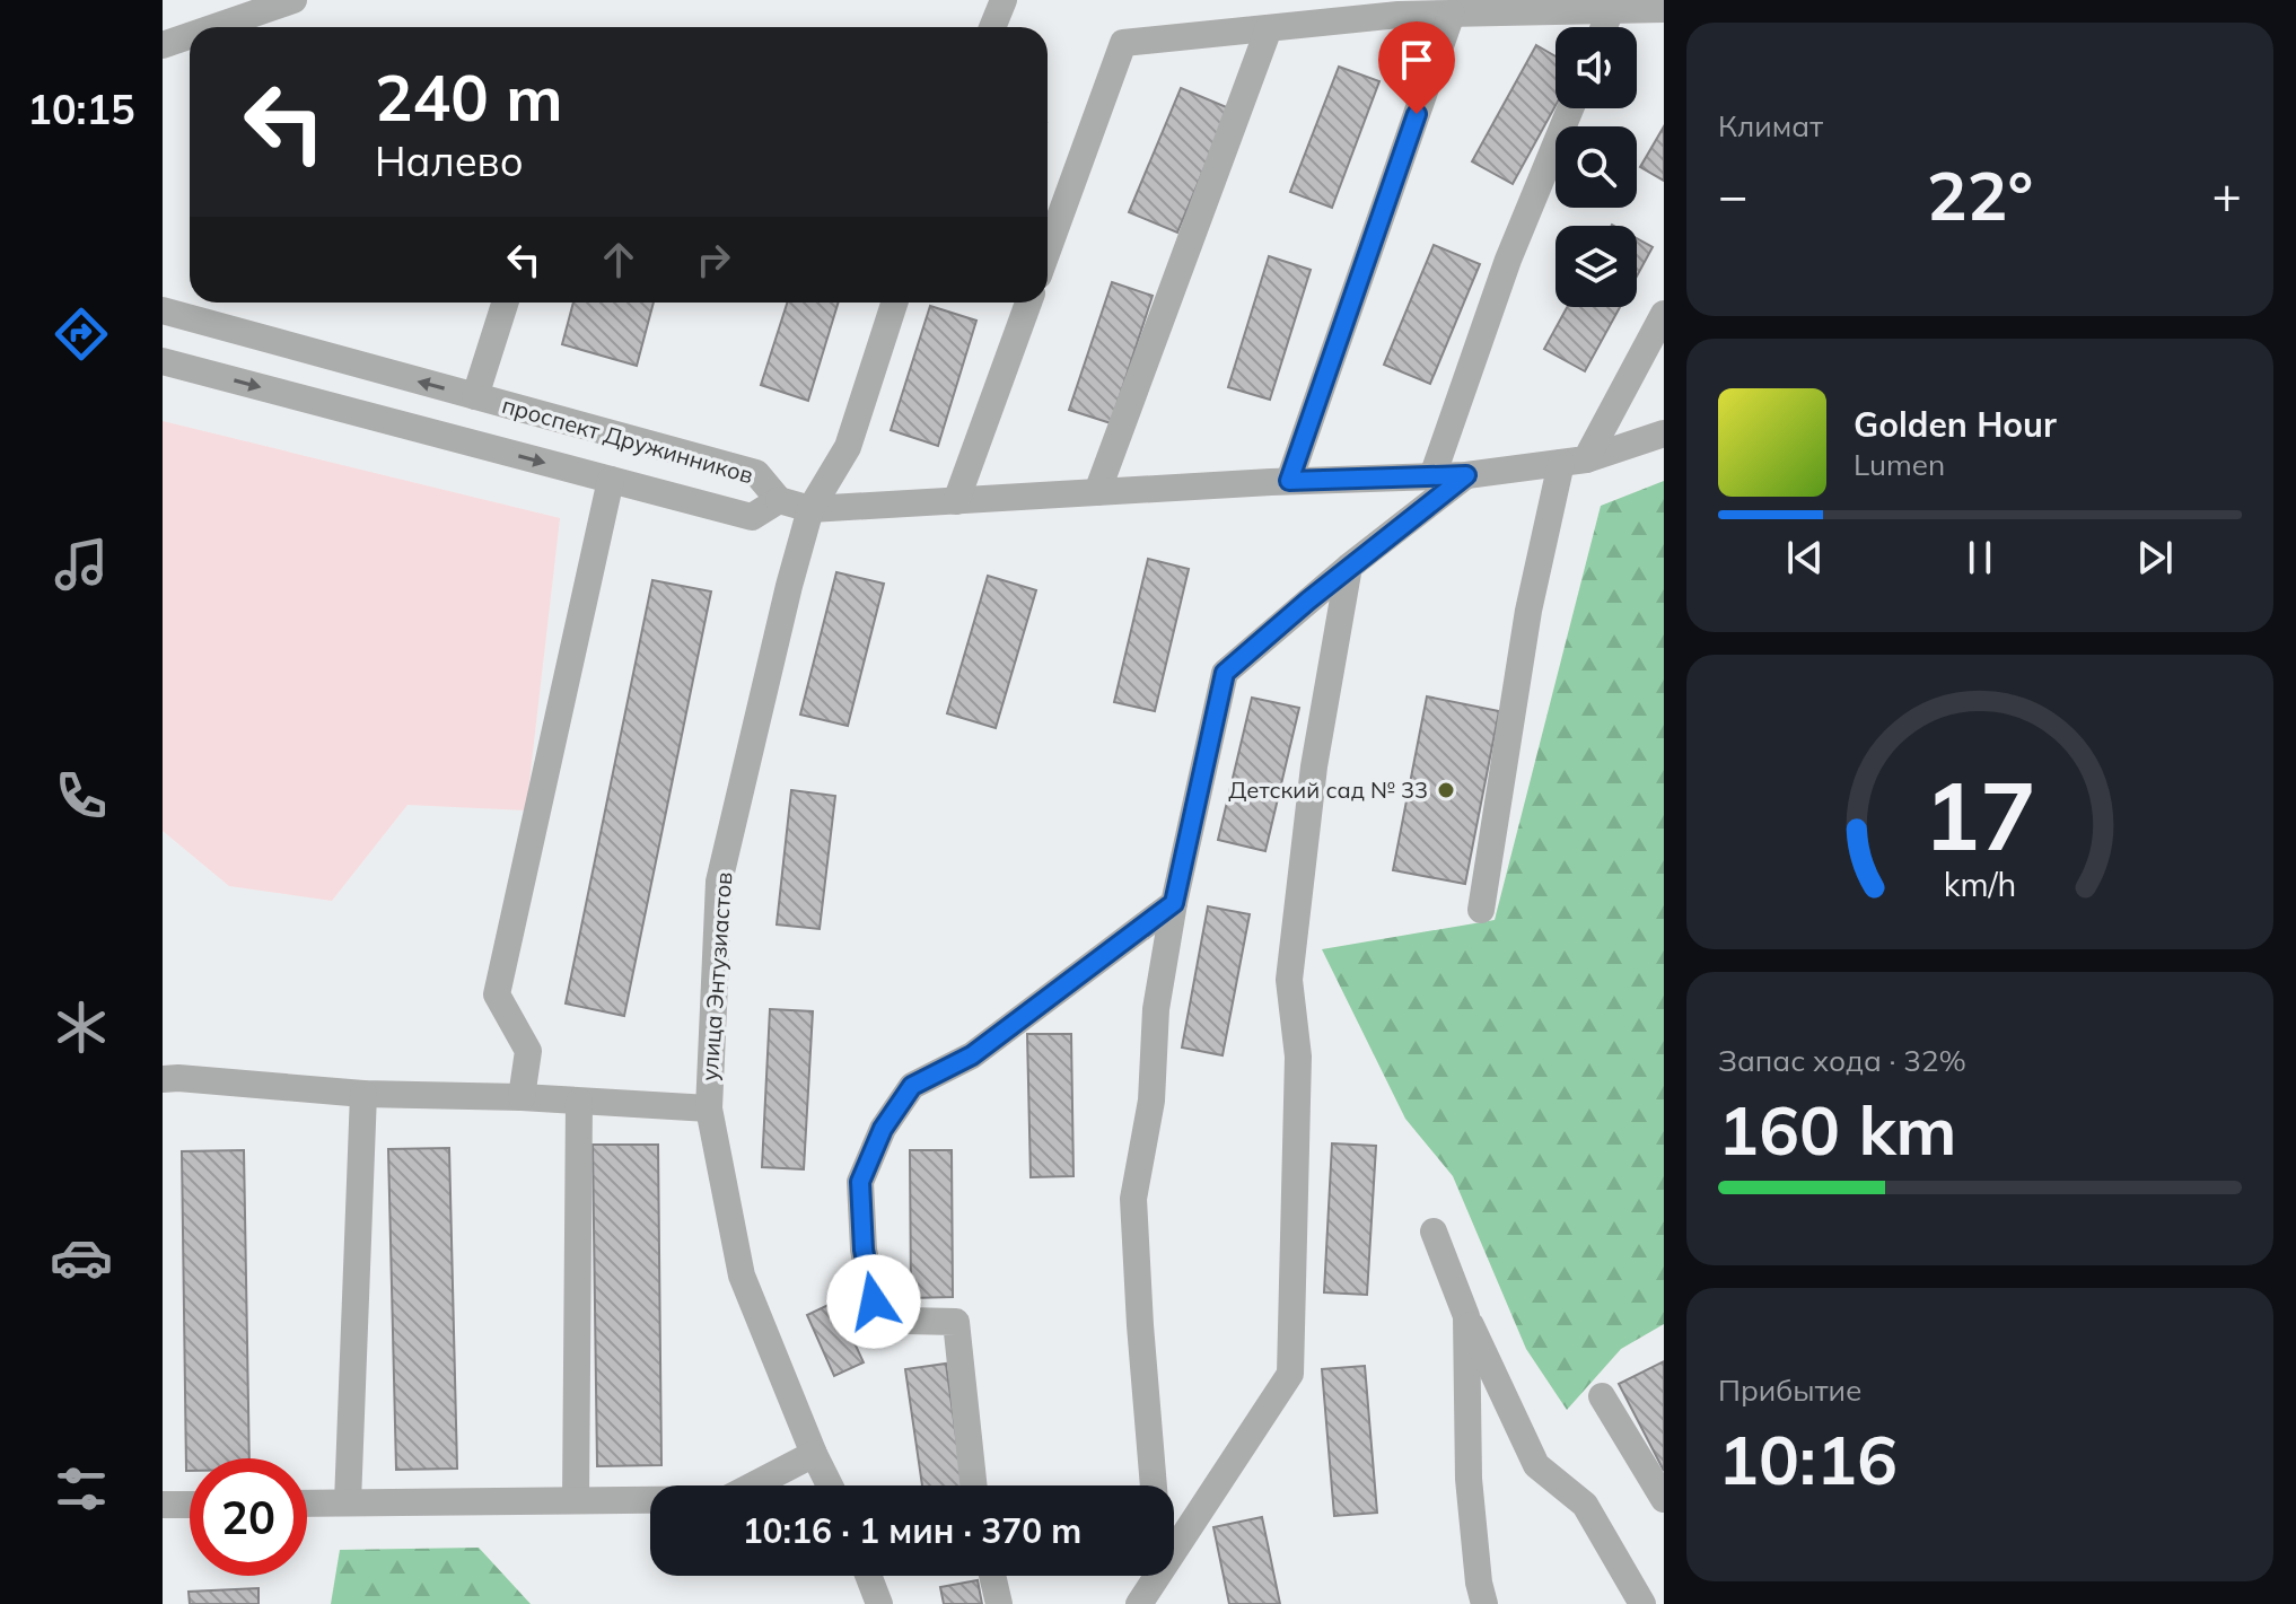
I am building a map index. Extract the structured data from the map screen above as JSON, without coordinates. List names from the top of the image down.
{
  "streets": {
    "street": ["проспект Дружинников", "улица Энтузиастов"]
  },
  "places": ["Детский сад № 33"],
  "page": {
    "tabs": "10:15",
    "tile": [
      "Климат",
      ["Запас хода · 32%", "160 km"],
      ["Прибытие", "10:16"]
    ],
    "turn": ["240 m", "Налево"],
    "heat": ["−", "22°", "+"],
    "song": ["Golden Hour", "Lumen"],
    "limit": "20",
    "trip": "10:16 · 1 мин · 370 m",
    "gauge": ["17", "km/h"]
  }
}
